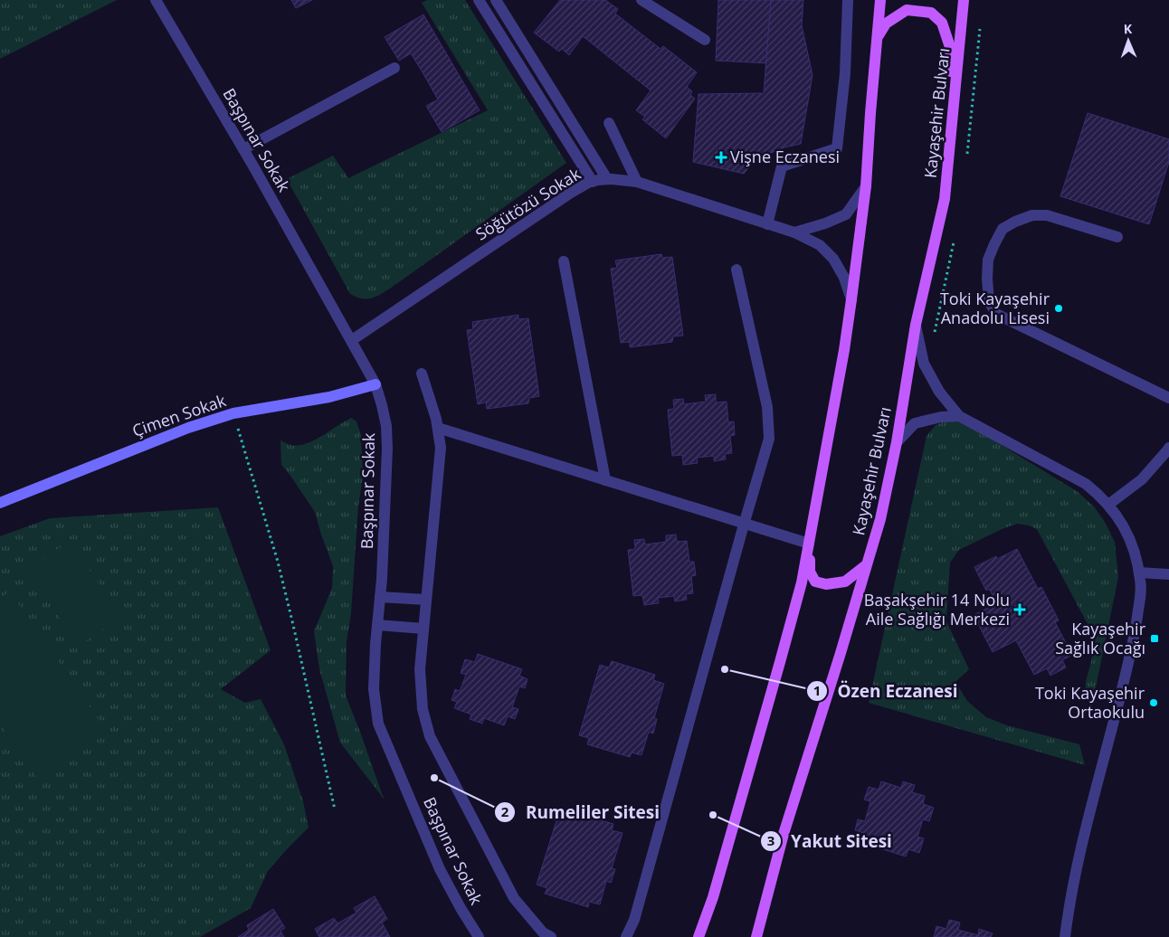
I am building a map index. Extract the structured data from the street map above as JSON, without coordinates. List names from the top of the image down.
{
  "streets": {
    "main road": ["Kayaşehir Bulvarı", "Çimen Sokak"],
    "street": ["Başpınar Sokak", "Söğütözü Sokak"]
  },
  "crossings": [
    ["Başpınar Sokak", "Söğütözü Sokak"],
    ["Başpınar Sokak", "Çimen Sokak"]
  ],
  "places": {
    "health": ["Vişne Eczanesi", "Başakşehir 14 Nolu Aile Sağlığı Merkezi"],
    "other": [
      "Toki Kayaşehir Anadolu Lisesi",
      "Özen Eczanesi",
      "Toki Kayaşehir Ortaokulu",
      "Rumeliler Sitesi",
      "Yakut Sitesi"
    ],
    "transit": ["Kayaşehir Sağlık Ocağı"]
  },
  "north": "top"
}
